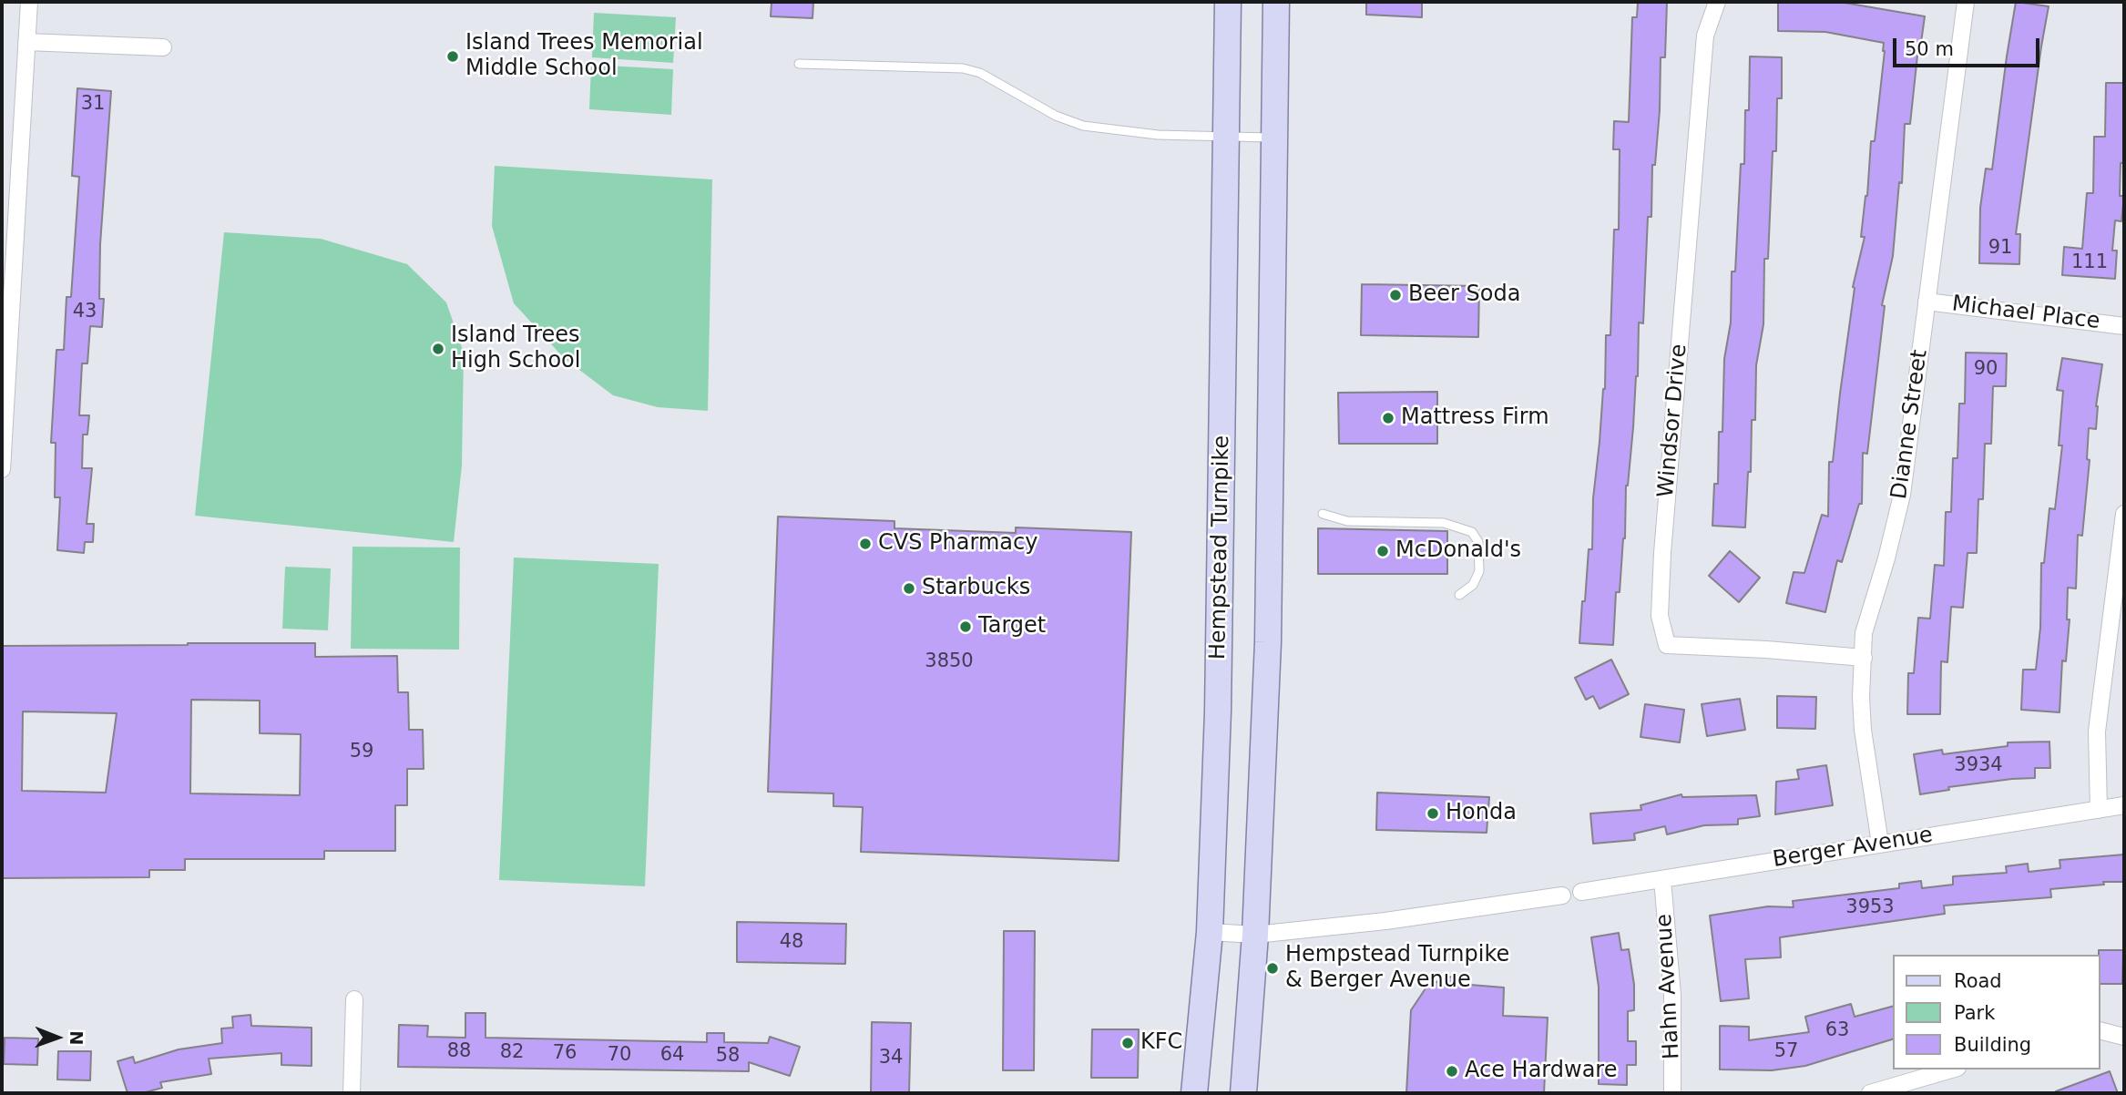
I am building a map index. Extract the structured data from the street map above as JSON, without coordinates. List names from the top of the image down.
{
  "streets": {
    "main road": ["Hempstead Turnpike"],
    "street": [
      "Michael Place",
      "Windsor Drive",
      "Dianne Street",
      "Berger Avenue",
      "Hahn Avenue"
    ]
  },
  "crossings": [
    ["Michael Place", "Dianne Street"],
    ["Windsor Drive", "Dianne Street"],
    ["Dianne Street", "Berger Avenue"],
    ["Berger Avenue", "Hahn Avenue"]
  ],
  "places": [
    "Island Trees Memorial Middle School",
    "Beer Soda",
    "Island Trees High School",
    "Mattress Firm",
    "CVS Pharmacy",
    "McDonald's",
    "Starbucks",
    "Target",
    "Honda",
    "Hempstead Turnpike & Berger Avenue",
    "KFC",
    "Ace Hardware"
  ],
  "house_numbers": [
    "31",
    "91",
    "111",
    "43",
    "90",
    "3850",
    "59",
    "3934",
    "3953",
    "48",
    "63",
    "88",
    "57",
    "82",
    "76",
    "70",
    "64",
    "58",
    "34"
  ],
  "legend": ["Road", "Park", "Building"],
  "scale_bar": "50 m",
  "north": "right"
}
